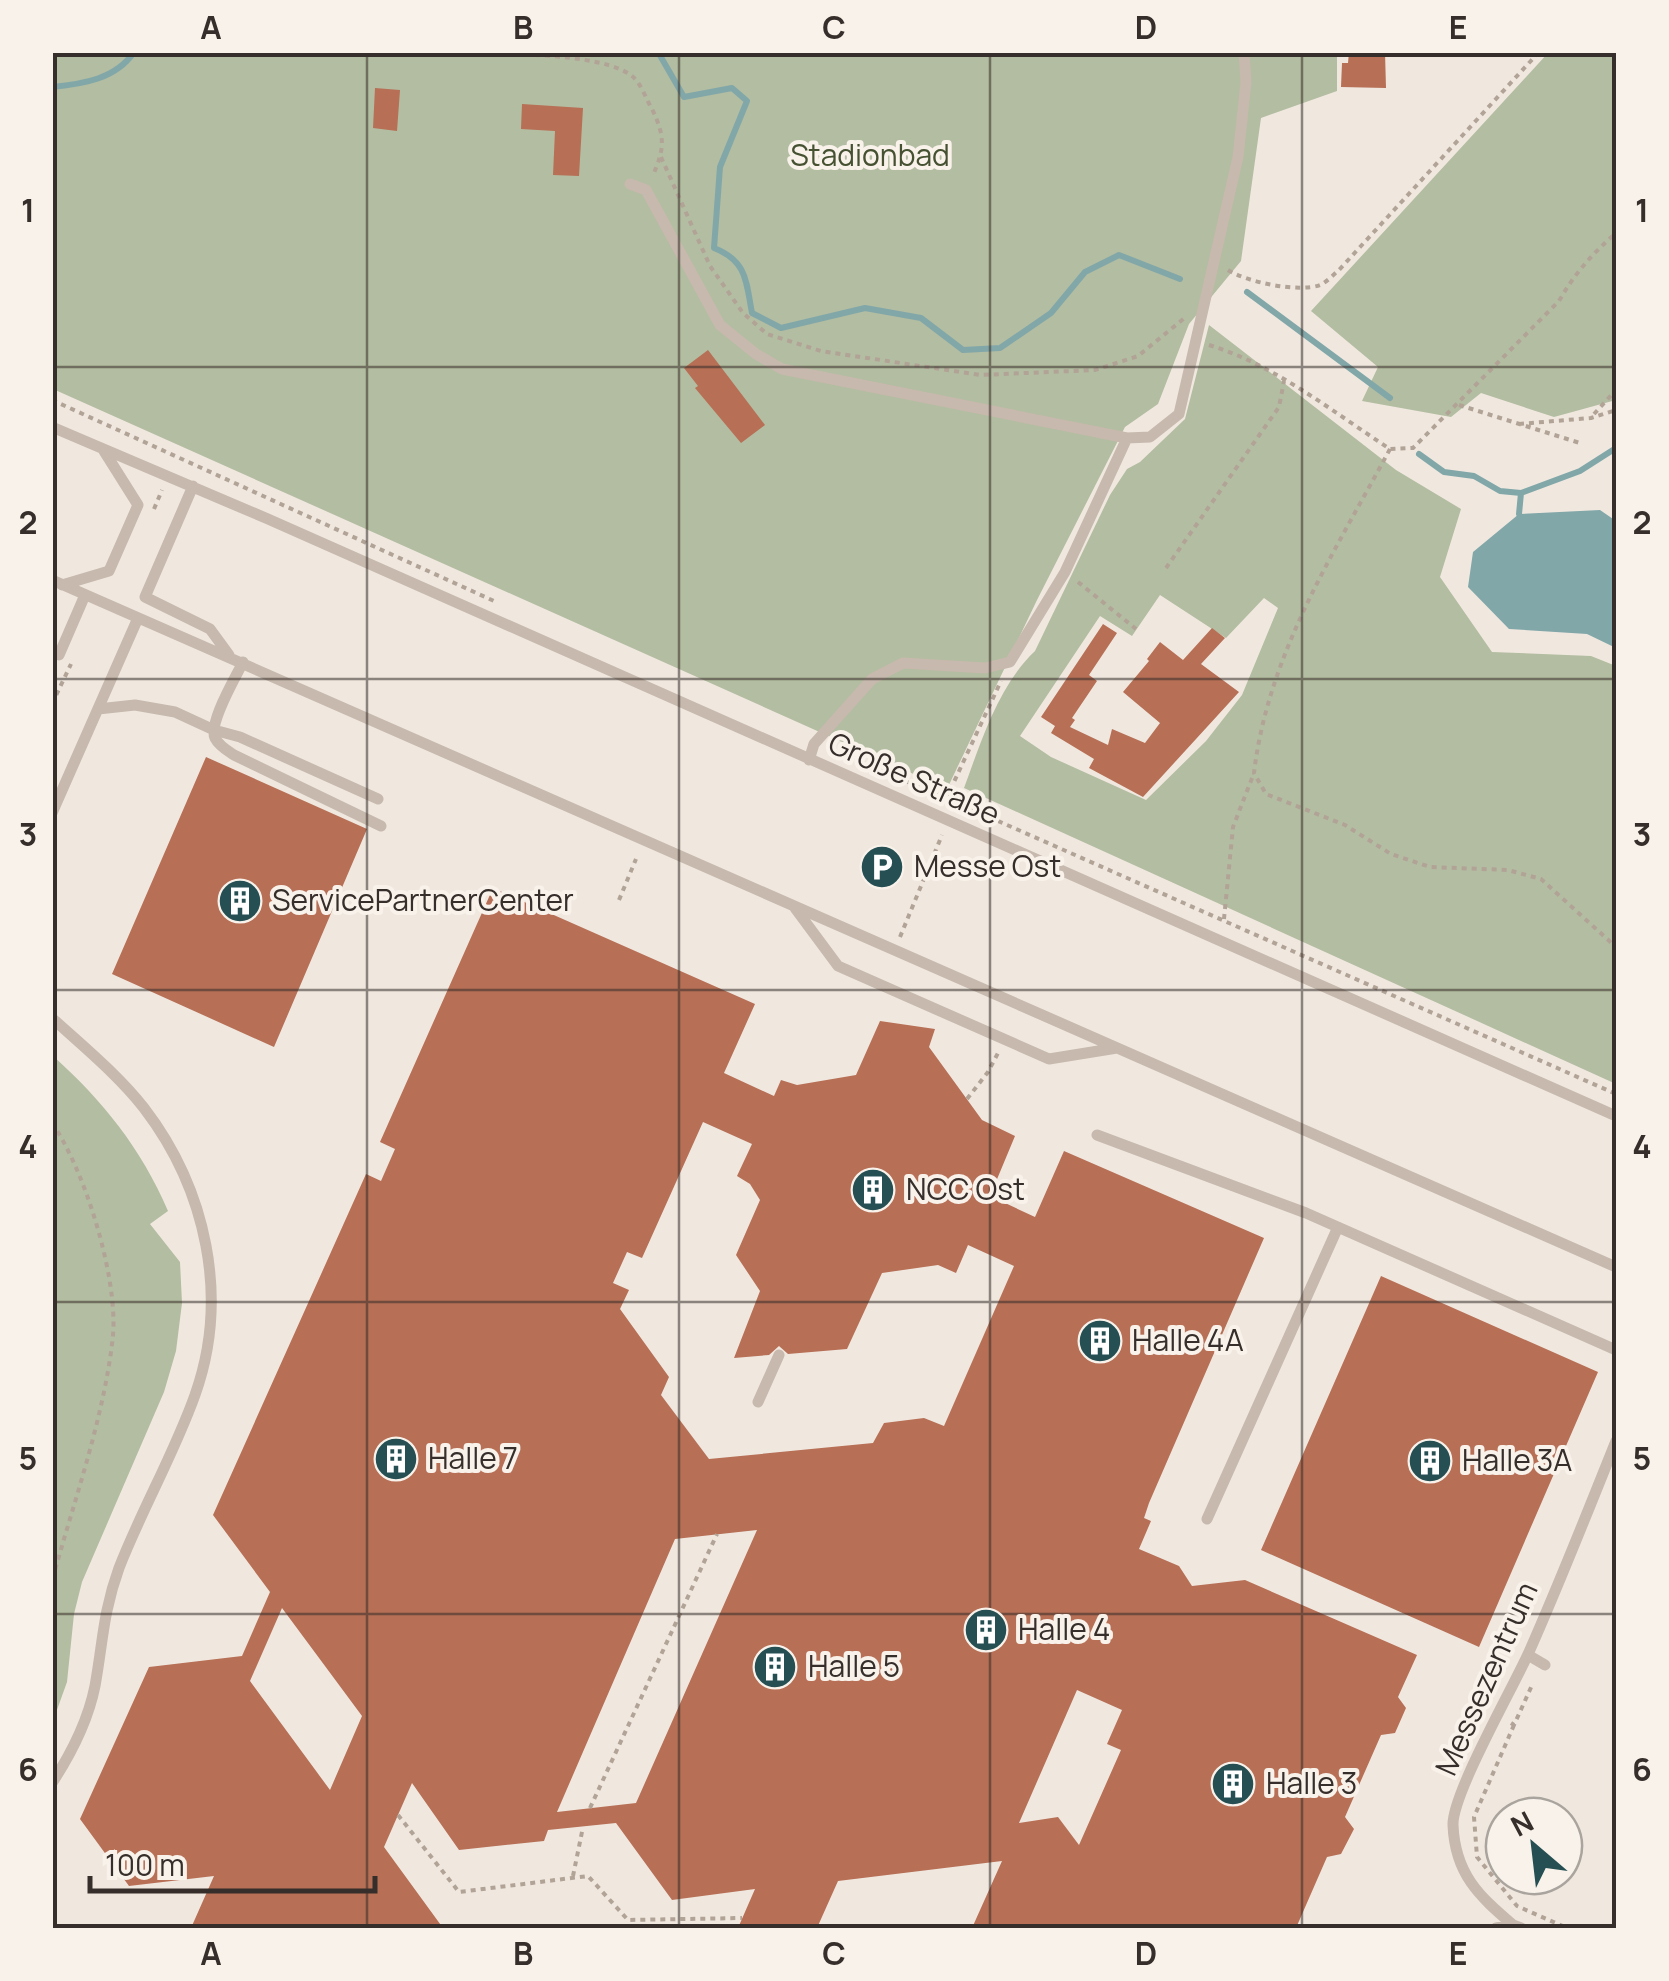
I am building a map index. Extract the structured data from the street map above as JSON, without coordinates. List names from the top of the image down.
{
  "streets": {
    "lane": ["Große Straße", "Messezentrum"]
  },
  "parks": ["Stadionbad"],
  "places": {
    "parking": ["Messe Ost"],
    "building": [
      "ServicePartnerCenter",
      "NCC Ost",
      "Halle 4A",
      "Halle 7",
      "Halle 3A",
      "Halle 4",
      "Halle 5",
      "Halle 3"
    ]
  },
  "scale_bar": "100 m",
  "north": "top left",
  "grid": {
    "columns": [
      "A",
      "B",
      "C",
      "D",
      "E"
    ],
    "rows": [
      "1",
      "2",
      "3",
      "4",
      "5",
      "6"
    ]
  }
}
